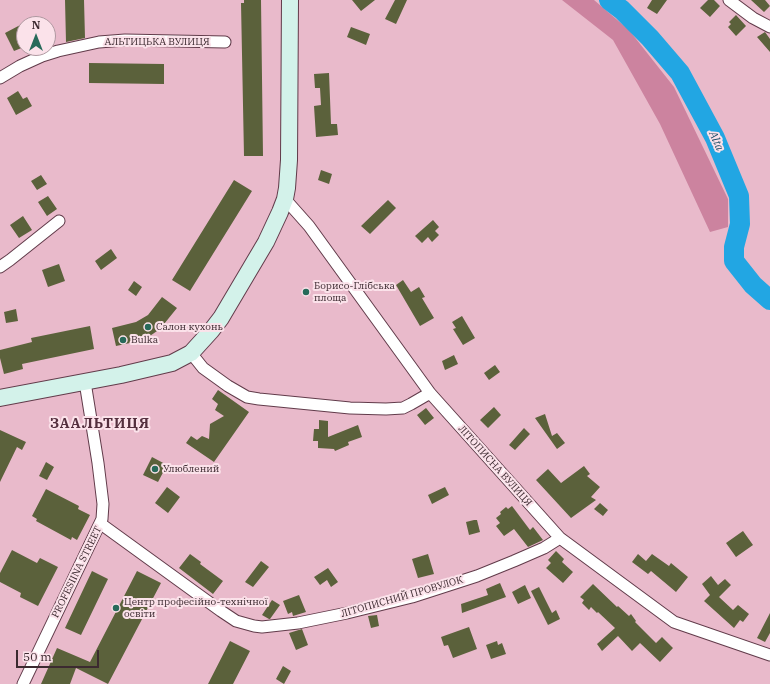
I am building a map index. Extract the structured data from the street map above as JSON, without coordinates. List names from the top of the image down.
{
  "streets": {
    "street": [
      "АЛЬТИЦЬКА ВУЛИЦЯ",
      "ЛІТОПИСНА ВУЛИЦЯ",
      "PROFESIINA STREET",
      "ЛІТОПИСНИЙ ПРОВУЛОК"
    ]
  },
  "crossings": [
    ["ЛІТОПИСНА ВУЛИЦЯ", "ЛІТОПИСНИЙ ПРОВУЛОК"],
    ["PROFESIINA STREET", "ЛІТОПИСНИЙ ПРОВУЛОК"]
  ],
  "districts": ["ЗААЛЬТИЦЯ"],
  "water": ["Alta"],
  "places": [
    "Борисо-Глібська площа",
    "Салон кухонь",
    "Bulka",
    "Улюблений",
    "Центр професійно-технічної освіти"
  ],
  "scale_bar": "50 m",
  "north": "top"
}
